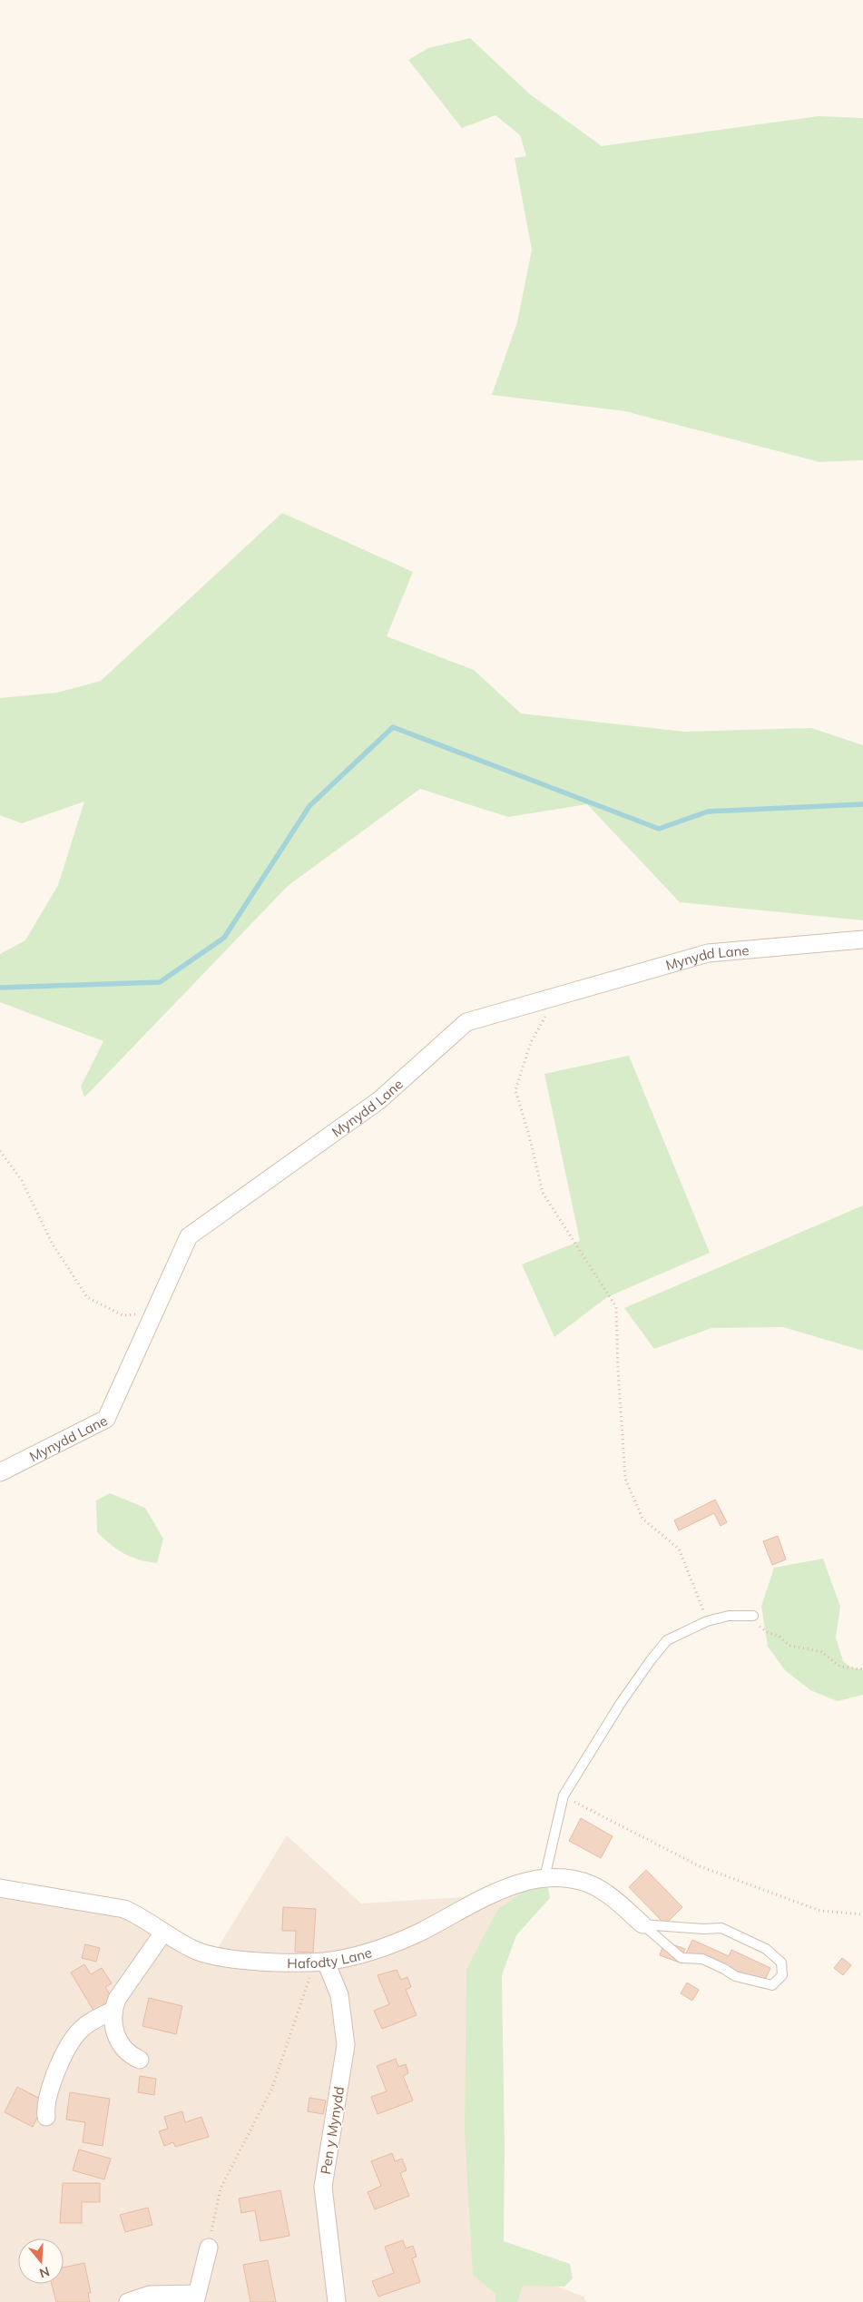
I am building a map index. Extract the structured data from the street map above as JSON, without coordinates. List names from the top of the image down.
{
  "streets": {
    "street": ["Mynydd Lane", "Hafodty Lane", "Pen y Mynydd"]
  },
  "crossings": [
    ["Hafodty Lane", "Pen y Mynydd"]
  ],
  "north": "bottom"
}
